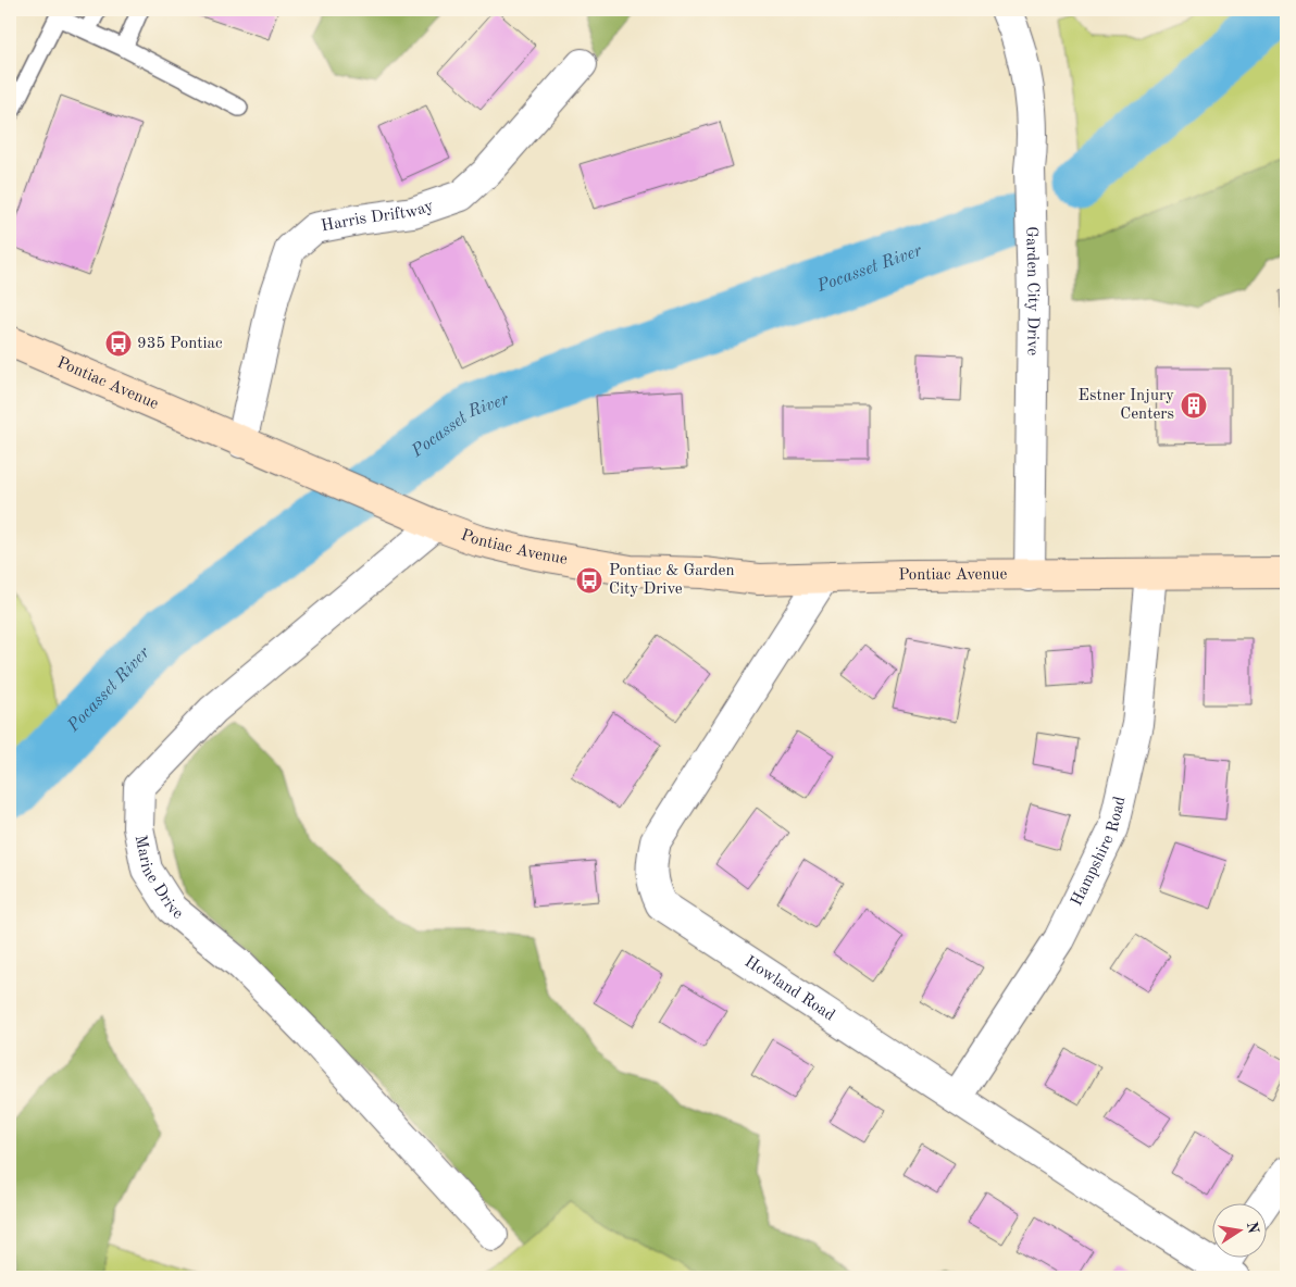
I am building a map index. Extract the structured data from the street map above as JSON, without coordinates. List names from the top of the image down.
{
  "streets": {
    "main road": ["Pontiac Avenue"],
    "street": [
      "Harris Driftway",
      "Garden City Drive",
      "Hampshire Road",
      "Marine Drive",
      "Howland Road"
    ]
  },
  "crossings": [
    ["Harris Driftway", "Pontiac Avenue"],
    ["Garden City Drive", "Pontiac Avenue"],
    ["Pontiac Avenue", "Hampshire Road"],
    ["Pontiac Avenue", "Marine Drive"],
    ["Pontiac Avenue", "Howland Road"],
    ["Hampshire Road", "Howland Road"]
  ],
  "water": ["Pocasset River"],
  "places": {
    "bus stop": ["935 Pontiac", "Pontiac & Garden City Drive"],
    "building": ["Estner Injury Centers"]
  },
  "north": "right"
}
